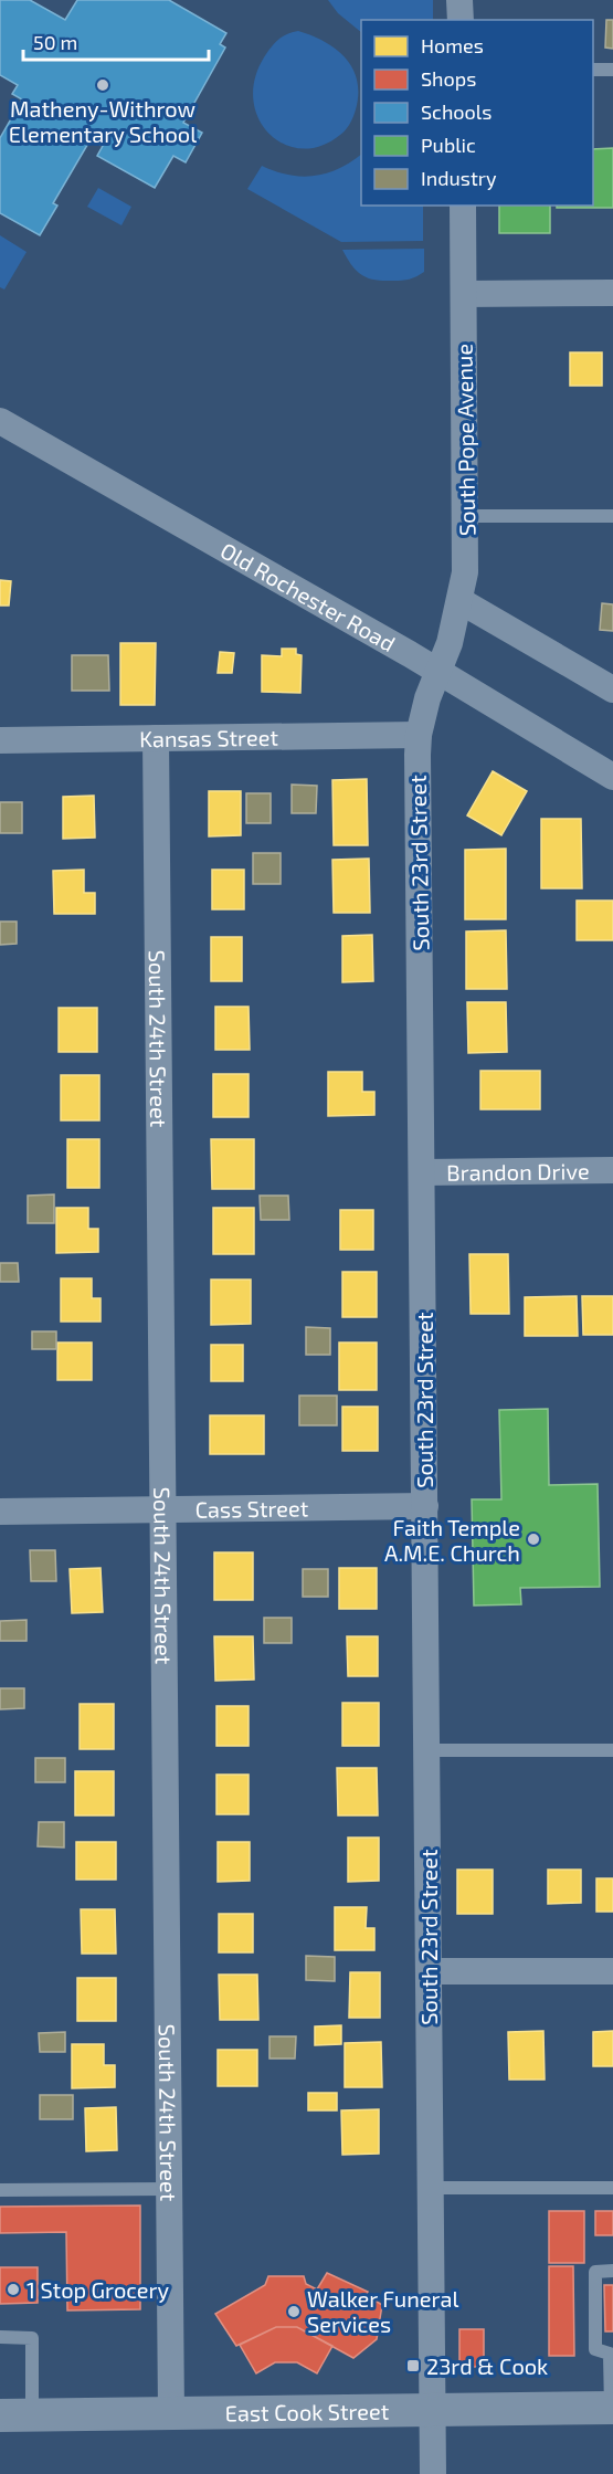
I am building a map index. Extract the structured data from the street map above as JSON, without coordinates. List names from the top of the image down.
{
  "streets": {
    "street": [
      "South Pope Avenue",
      "Old Rochester Road",
      "Kansas Street",
      "South 23rd Street",
      "South 24th Street",
      "Brandon Drive",
      "Cass Street",
      "East Cook Street"
    ]
  },
  "crossings": [
    ["South Pope Avenue", "Old Rochester Road"],
    ["South Pope Avenue", "South 23rd Street"],
    ["Old Rochester Road", "South 23rd Street"],
    ["Kansas Street", "South 23rd Street"],
    ["Kansas Street", "South 24th Street"],
    ["South 23rd Street", "Brandon Drive"],
    ["South 23rd Street", "Cass Street"],
    ["South 23rd Street", "East Cook Street"],
    ["South 24th Street", "Cass Street"],
    ["South 24th Street", "East Cook Street"]
  ],
  "places": {
    "other": [
      "Matheny-Withrow Elementary School",
      "Faith Temple A.M.E. Church",
      "1 Stop Grocery",
      "Walker Funeral Services"
    ],
    "transit": ["23rd & Cook"]
  },
  "legend": [
    "Homes",
    "Shops",
    "Schools",
    "Public",
    "Industry"
  ],
  "scale_bar": "50 m"
}
